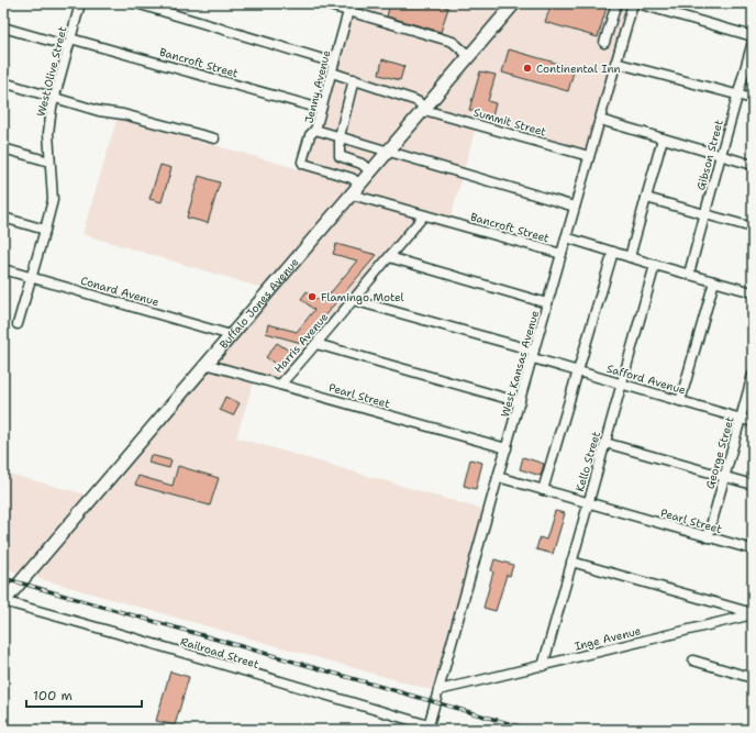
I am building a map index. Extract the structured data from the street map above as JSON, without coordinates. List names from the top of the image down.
{
  "streets": {
    "main road": ["Buffalo Jones Avenue"],
    "street": [
      "Bancroft Street",
      "West Olive Street",
      "Jenny Avenue",
      "Summit Street",
      "Gibson Street",
      "Conard Avenue",
      "Harris Avenue",
      "West Kansas Avenue",
      "Safford Avenue",
      "Pearl Street",
      "George Street",
      "Kello Street",
      "Inge Avenue",
      "Railroad Street"
    ]
  },
  "crossings": [
    ["Bancroft Street", "West Olive Street"],
    ["Bancroft Street", "Jenny Avenue"],
    ["Bancroft Street", "Gibson Street"],
    ["Bancroft Street", "Buffalo Jones Avenue"],
    ["Bancroft Street", "Harris Avenue"],
    ["Bancroft Street", "West Kansas Avenue"],
    ["Bancroft Street", "Kello Street"],
    ["West Olive Street", "Conard Avenue"],
    ["Jenny Avenue", "Buffalo Jones Avenue"],
    ["Jenny Avenue", "West Kansas Avenue"],
    ["Summit Street", "Buffalo Jones Avenue"],
    ["Summit Street", "West Kansas Avenue"],
    ["Conard Avenue", "Buffalo Jones Avenue"],
    ["Buffalo Jones Avenue", "Pearl Street"],
    ["Buffalo Jones Avenue", "Railroad Street"],
    ["Harris Avenue", "Safford Avenue"],
    ["Harris Avenue", "Pearl Street"],
    ["West Kansas Avenue", "Safford Avenue"],
    ["West Kansas Avenue", "Pearl Street"],
    ["West Kansas Avenue", "Inge Avenue"],
    ["West Kansas Avenue", "Railroad Street"],
    ["Safford Avenue", "George Street"],
    ["Safford Avenue", "Kello Street"],
    ["Pearl Street", "George Street"],
    ["Pearl Street", "Kello Street"],
    ["Kello Street", "Inge Avenue"]
  ],
  "places": ["Continental Inn", "Flamingo Motel"],
  "scale_bar": "100 m"
}
